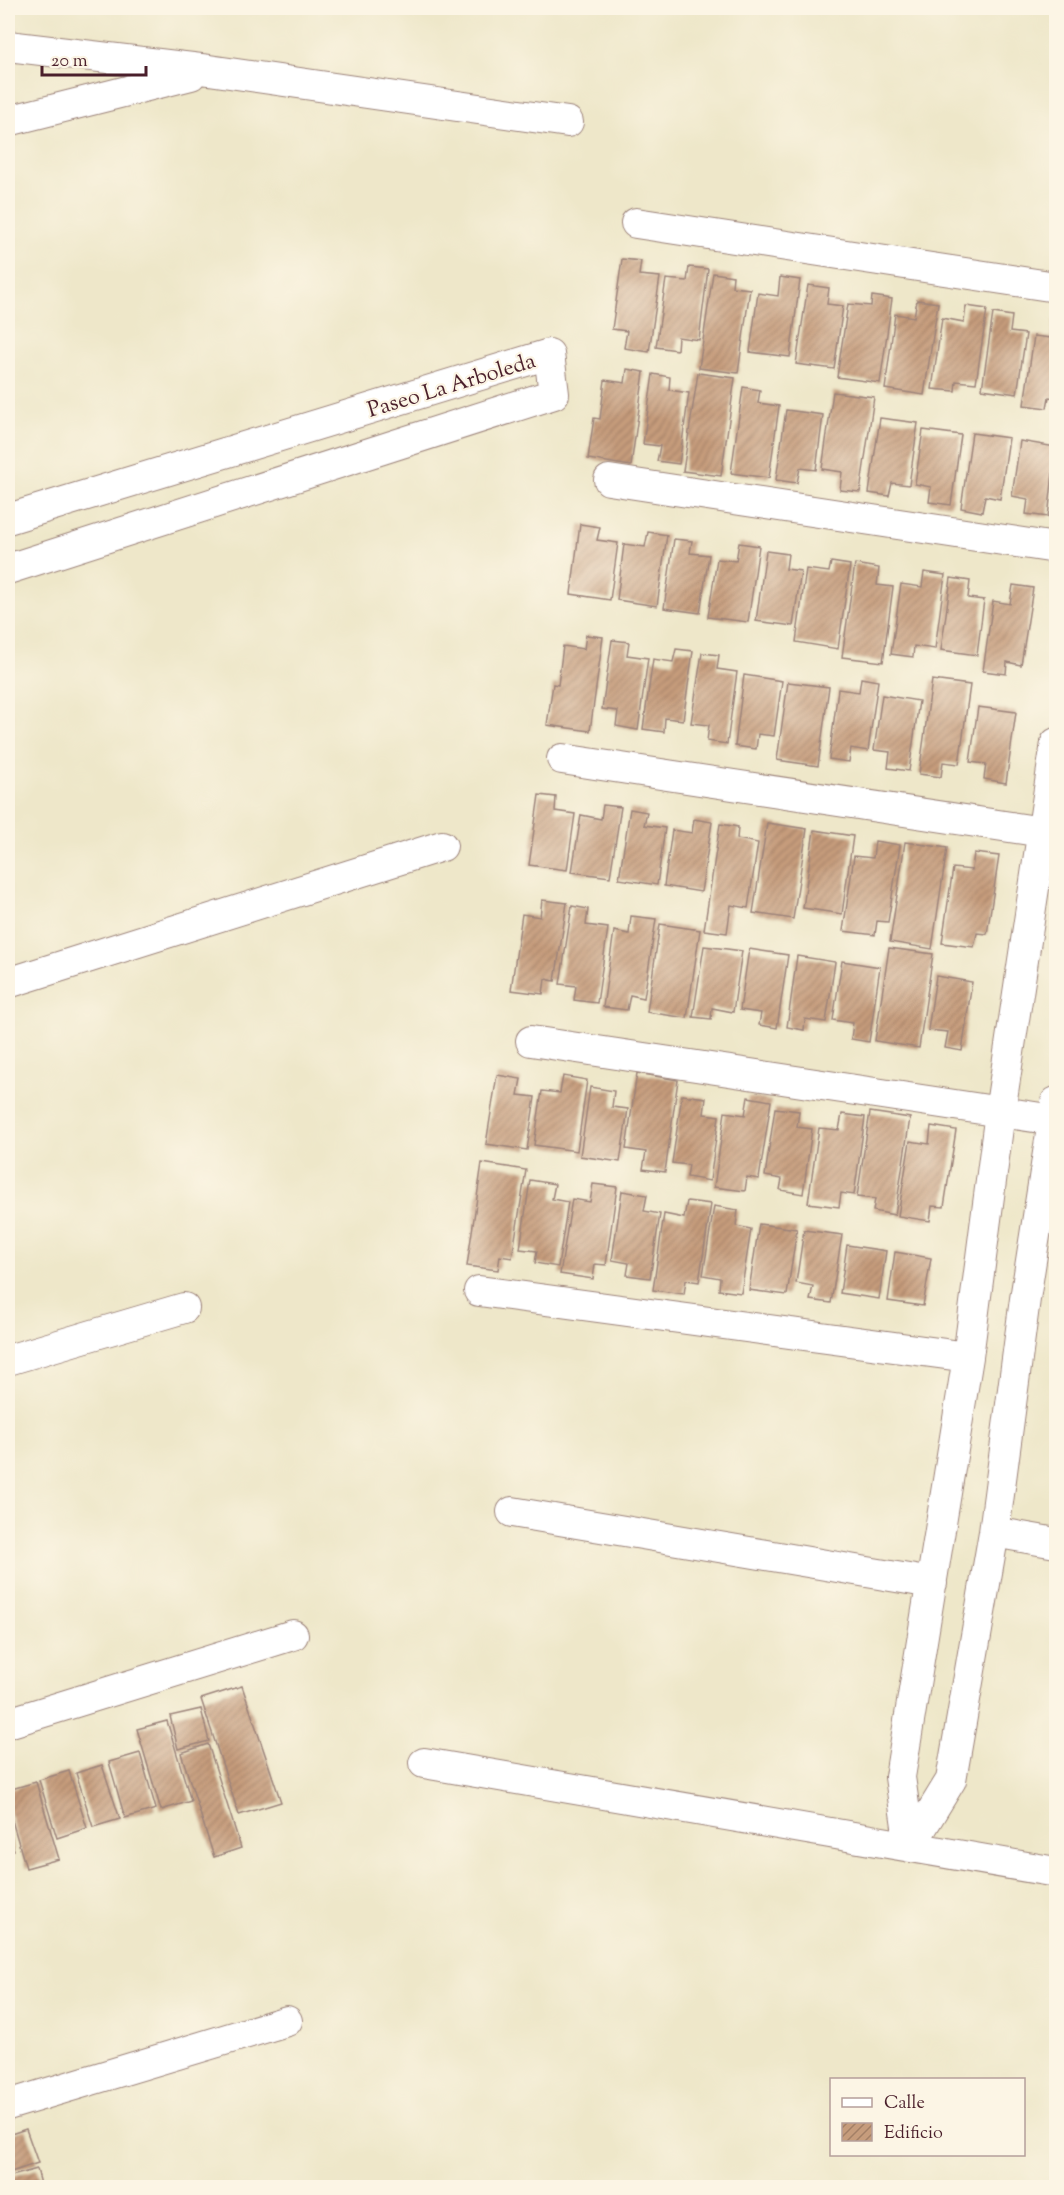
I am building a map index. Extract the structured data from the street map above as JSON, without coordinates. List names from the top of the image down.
{
  "streets": {
    "street": ["Paseo La Arboleda"]
  },
  "legend": ["Calle", "Edificio"],
  "scale_bar": "20 m"
}
